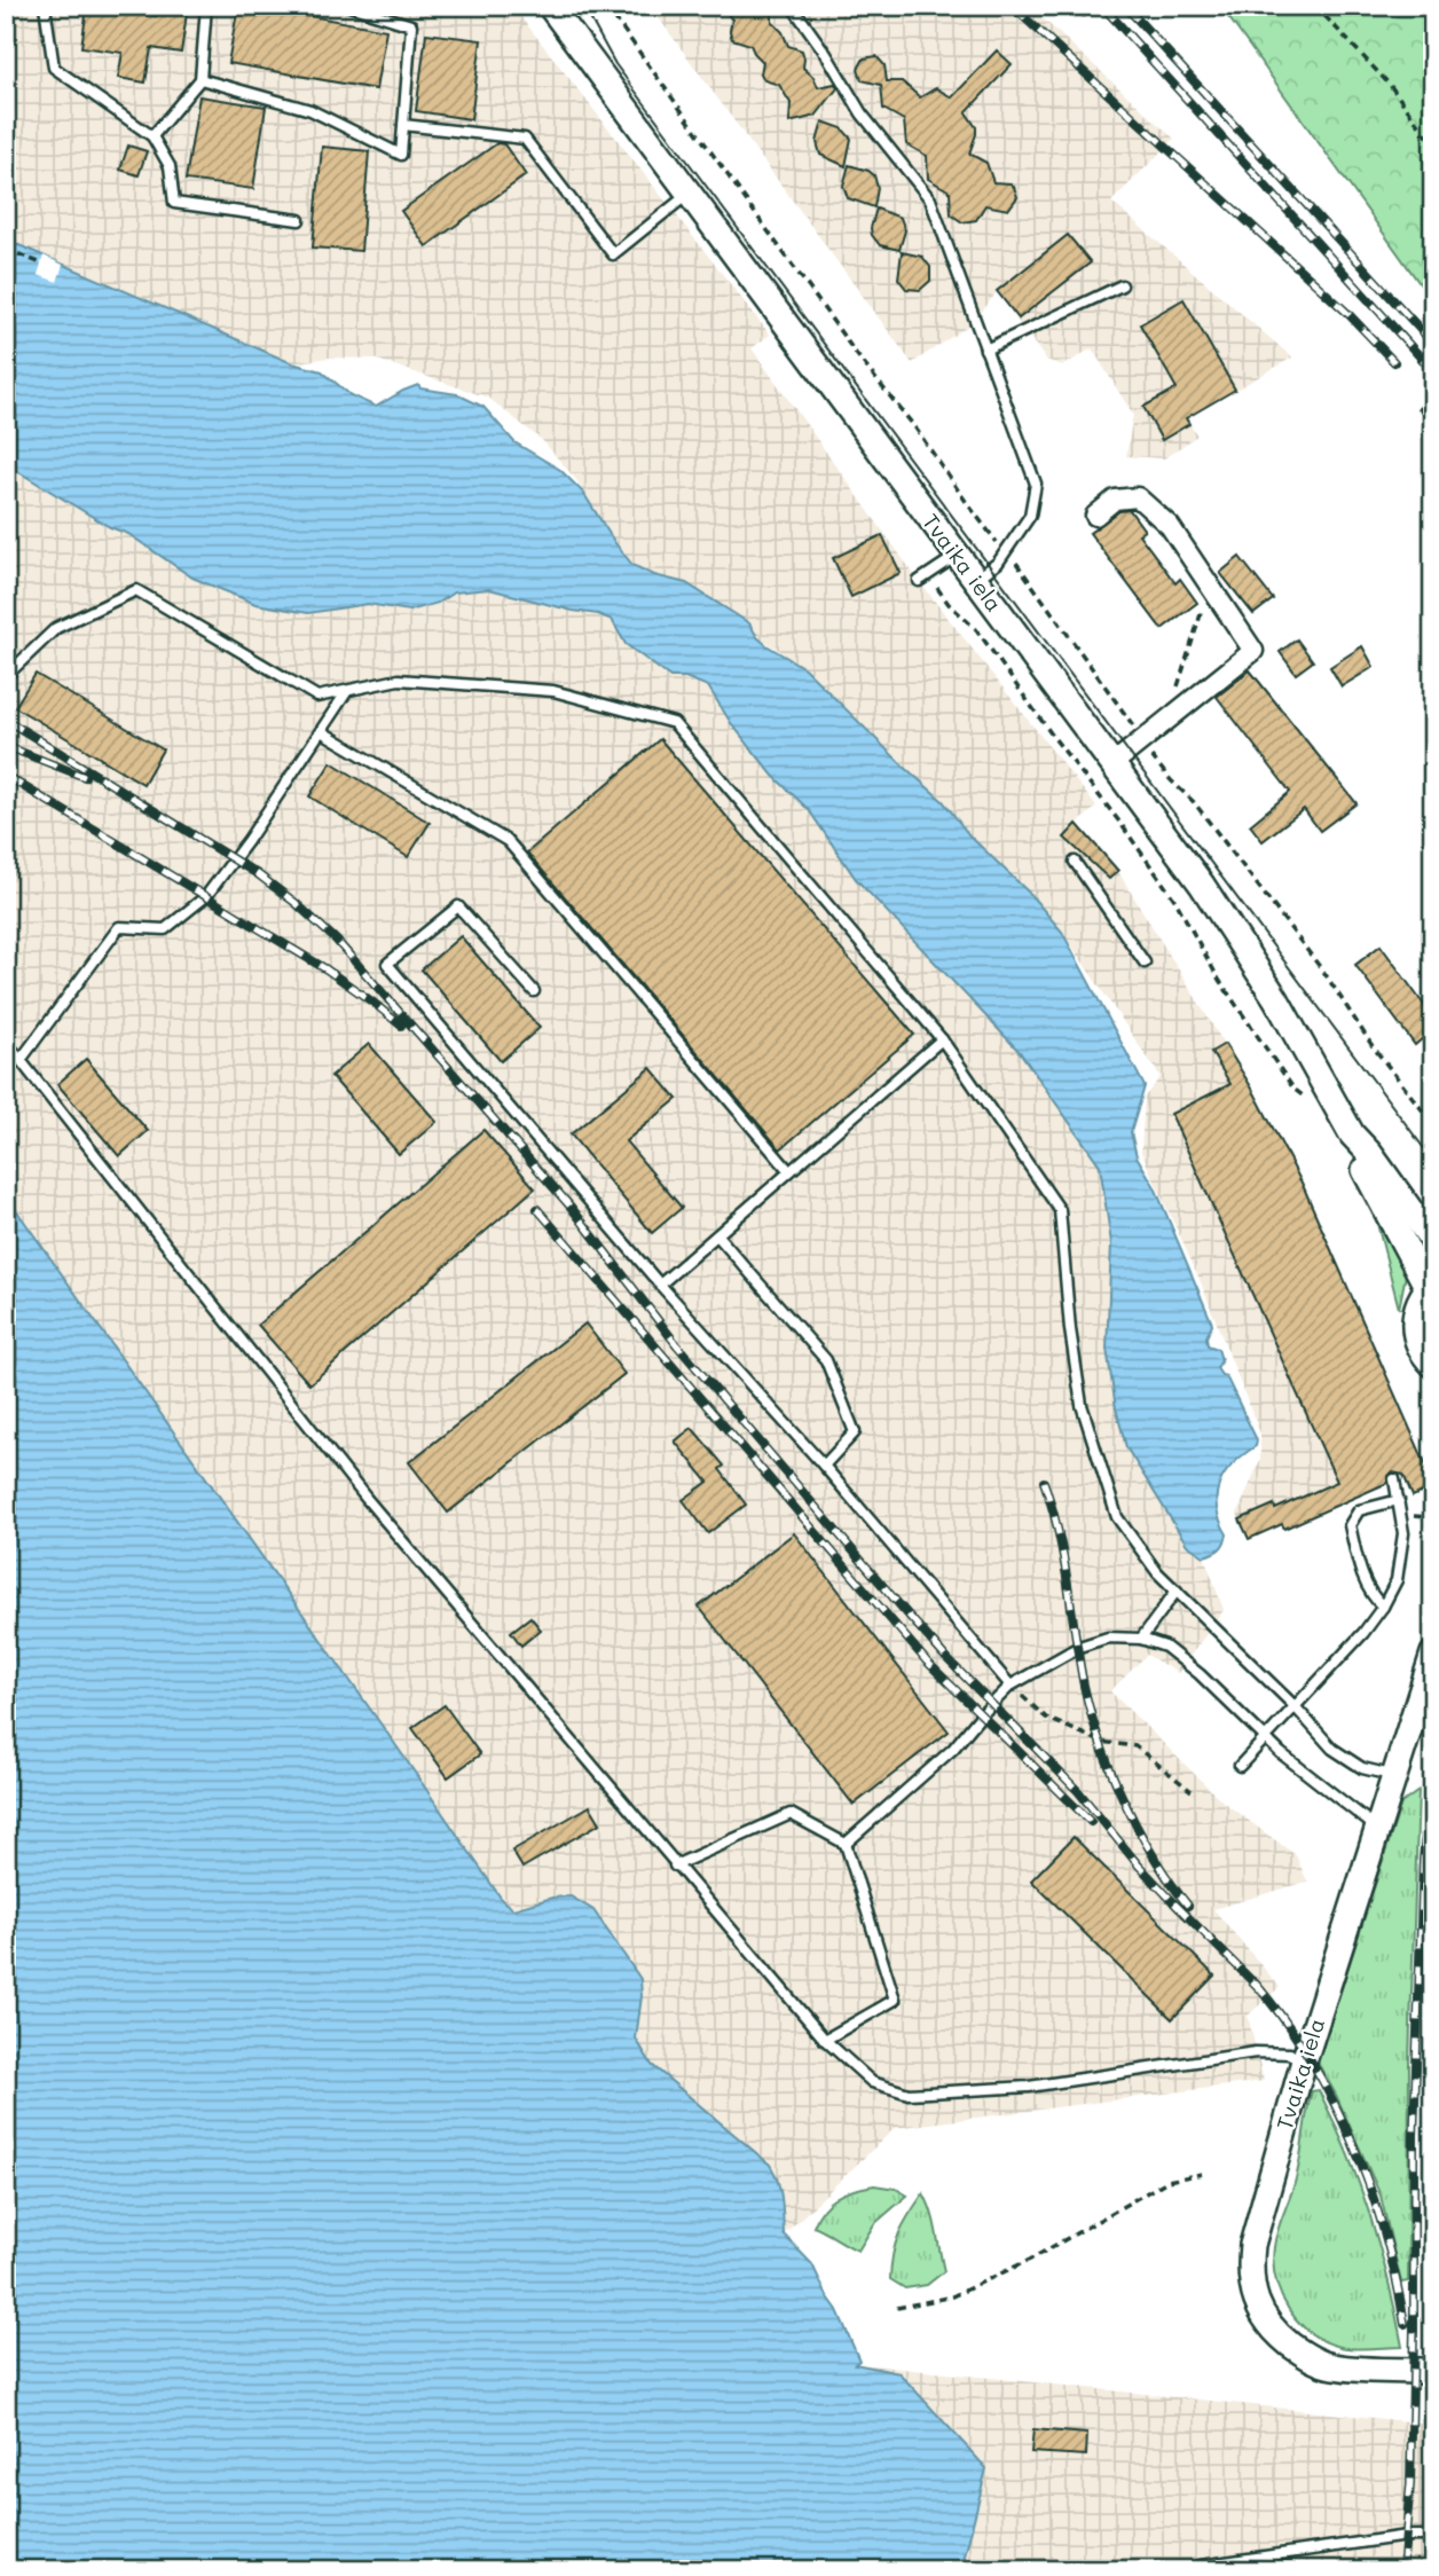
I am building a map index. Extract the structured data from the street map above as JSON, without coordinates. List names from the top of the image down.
{
  "streets": {
    "street": ["Tvaika iela"]
  }
}
